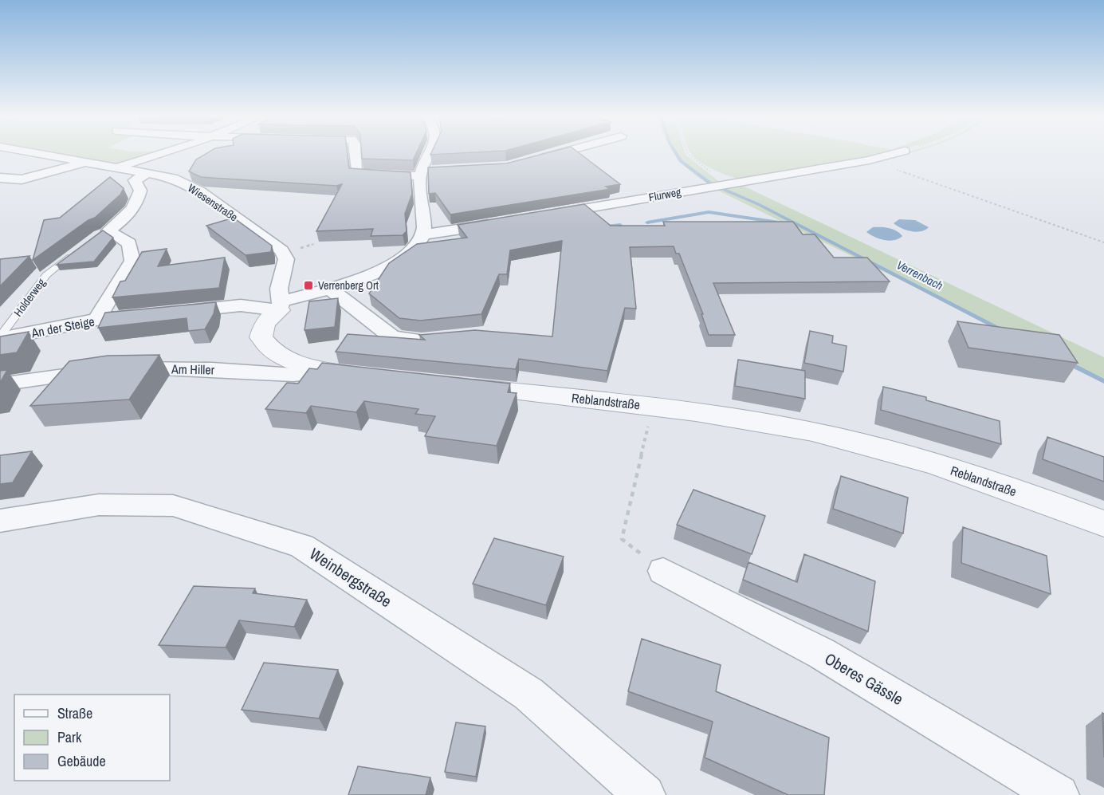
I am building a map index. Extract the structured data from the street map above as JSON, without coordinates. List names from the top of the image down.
{
  "streets": {
    "street": [
      "Flurweg",
      "Wiesenstraße",
      "An der Steige",
      "Am Hiller",
      "Reblandstraße",
      "Weinbergstraße",
      "Oberes Gässle"
    ],
    "lane": ["Holderweg"]
  },
  "crossings": [
    ["Holderweg", "An der Steige"]
  ],
  "water": ["Verrenbach"],
  "places": {
    "transit": ["Verrenberg Ort"]
  },
  "legend": ["Straße", "Park", "Gebäude"]
}
